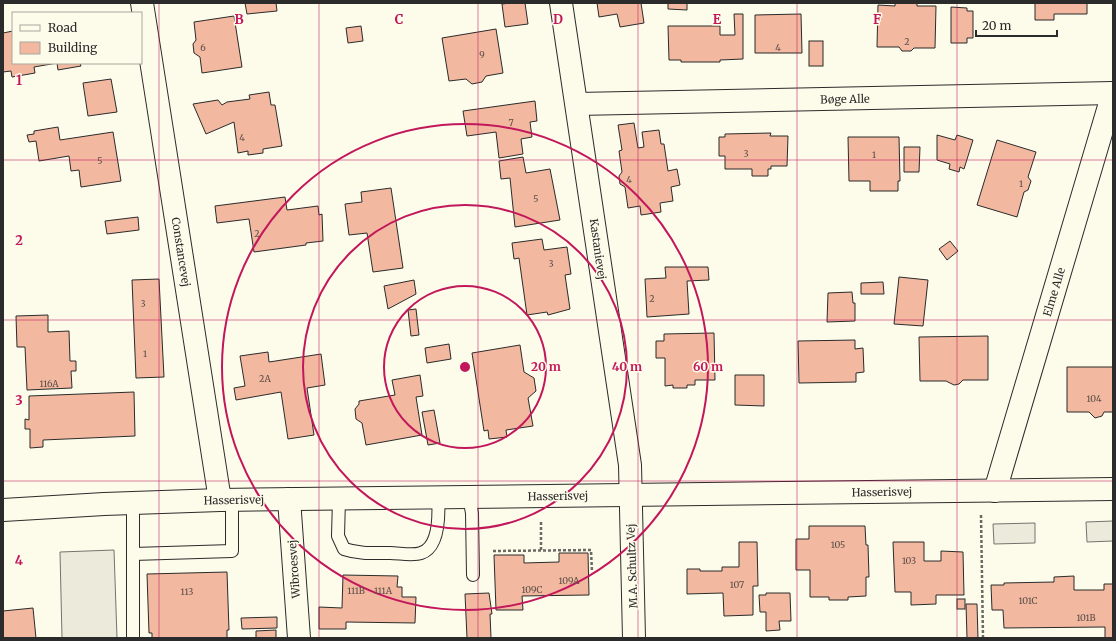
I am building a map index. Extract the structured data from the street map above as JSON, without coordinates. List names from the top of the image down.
{
  "streets": {
    "street": [
      "Bøge Alle",
      "Kastanievej",
      "Constancevej",
      "Elme Alle",
      "Hasserisvej",
      "M.A. Schultz Vej",
      "Wibroesvej"
    ]
  },
  "crossings": [
    ["Bøge Alle", "Kastanievej"],
    ["Bøge Alle", "Elme Alle"],
    ["Kastanievej", "Hasserisvej"],
    ["Kastanievej", "M.A. Schultz Vej"],
    ["Constancevej", "Hasserisvej"],
    ["Elme Alle", "Hasserisvej"],
    ["Hasserisvej", "M.A. Schultz Vej"],
    ["Hasserisvej", "Wibroesvej"]
  ],
  "house_numbers": [
    "2",
    "6",
    "4",
    "9",
    "7",
    "4",
    "3",
    "1",
    "5",
    "4",
    "1",
    "5",
    "2",
    "3",
    "2",
    "3",
    "1",
    "2A",
    "116A",
    "104",
    "105",
    "103",
    "109A",
    "107",
    "109C",
    "111B",
    "111A",
    "113",
    "101C",
    "101B"
  ],
  "legend": ["Road", "Building"],
  "scale_bar": "20 m",
  "grid": {
    "columns": [
      "B",
      "C",
      "D",
      "E",
      "F"
    ],
    "rows": [
      "1",
      "2",
      "3",
      "4"
    ]
  },
  "rings": ["20 m", "40 m", "60 m"]
}
